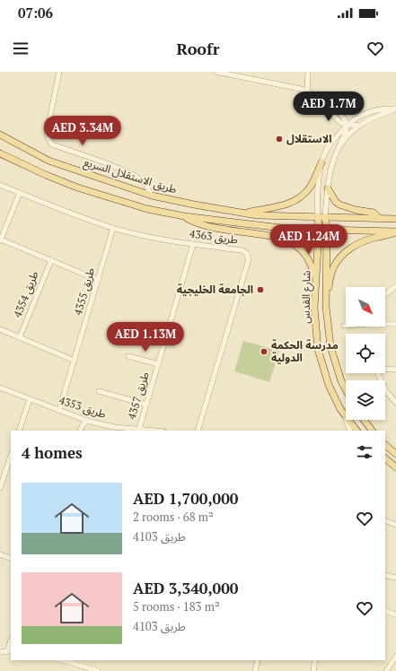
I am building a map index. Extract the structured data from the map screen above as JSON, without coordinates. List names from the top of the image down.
{
  "streets": {
    "main road": ["طريق الاستقلال السريع", "شارع القدس"],
    "street": [
      "طريق 4363",
      "طريق 4355",
      "طريق 4354",
      "طريق 4357",
      "طريق 4353"
    ]
  },
  "crossings": [
    ["طريق الاستقلال السريع", "شارع القدس"],
    ["طريق 4363", "طريق 4355"],
    ["طريق 4363", "طريق 4357"],
    ["طريق 4355", "طريق 4353"],
    ["طريق 4357", "طريق 4353"]
  ],
  "places": ["الاستقلال", "الجامعة الخليجية", "مدرسة الحكمة الدولية"],
  "north": "bottom right",
  "page": {
    "status": "07:06",
    "header": "Roofr",
    "price": [
      "AED 1.7M",
      "AED 3.34M",
      "AED 1.24M",
      "AED 1.13M"
    ],
    "heading": "4 homes",
    "list": [
      {
        "name": "AED 1,700,000",
        "note": "2 rooms · 68 m² · طريق 4103"
      },
      {
        "name": "AED 3,340,000",
        "note": "5 rooms · 183 m² · طريق 4103"
      }
    ]
  }
}
